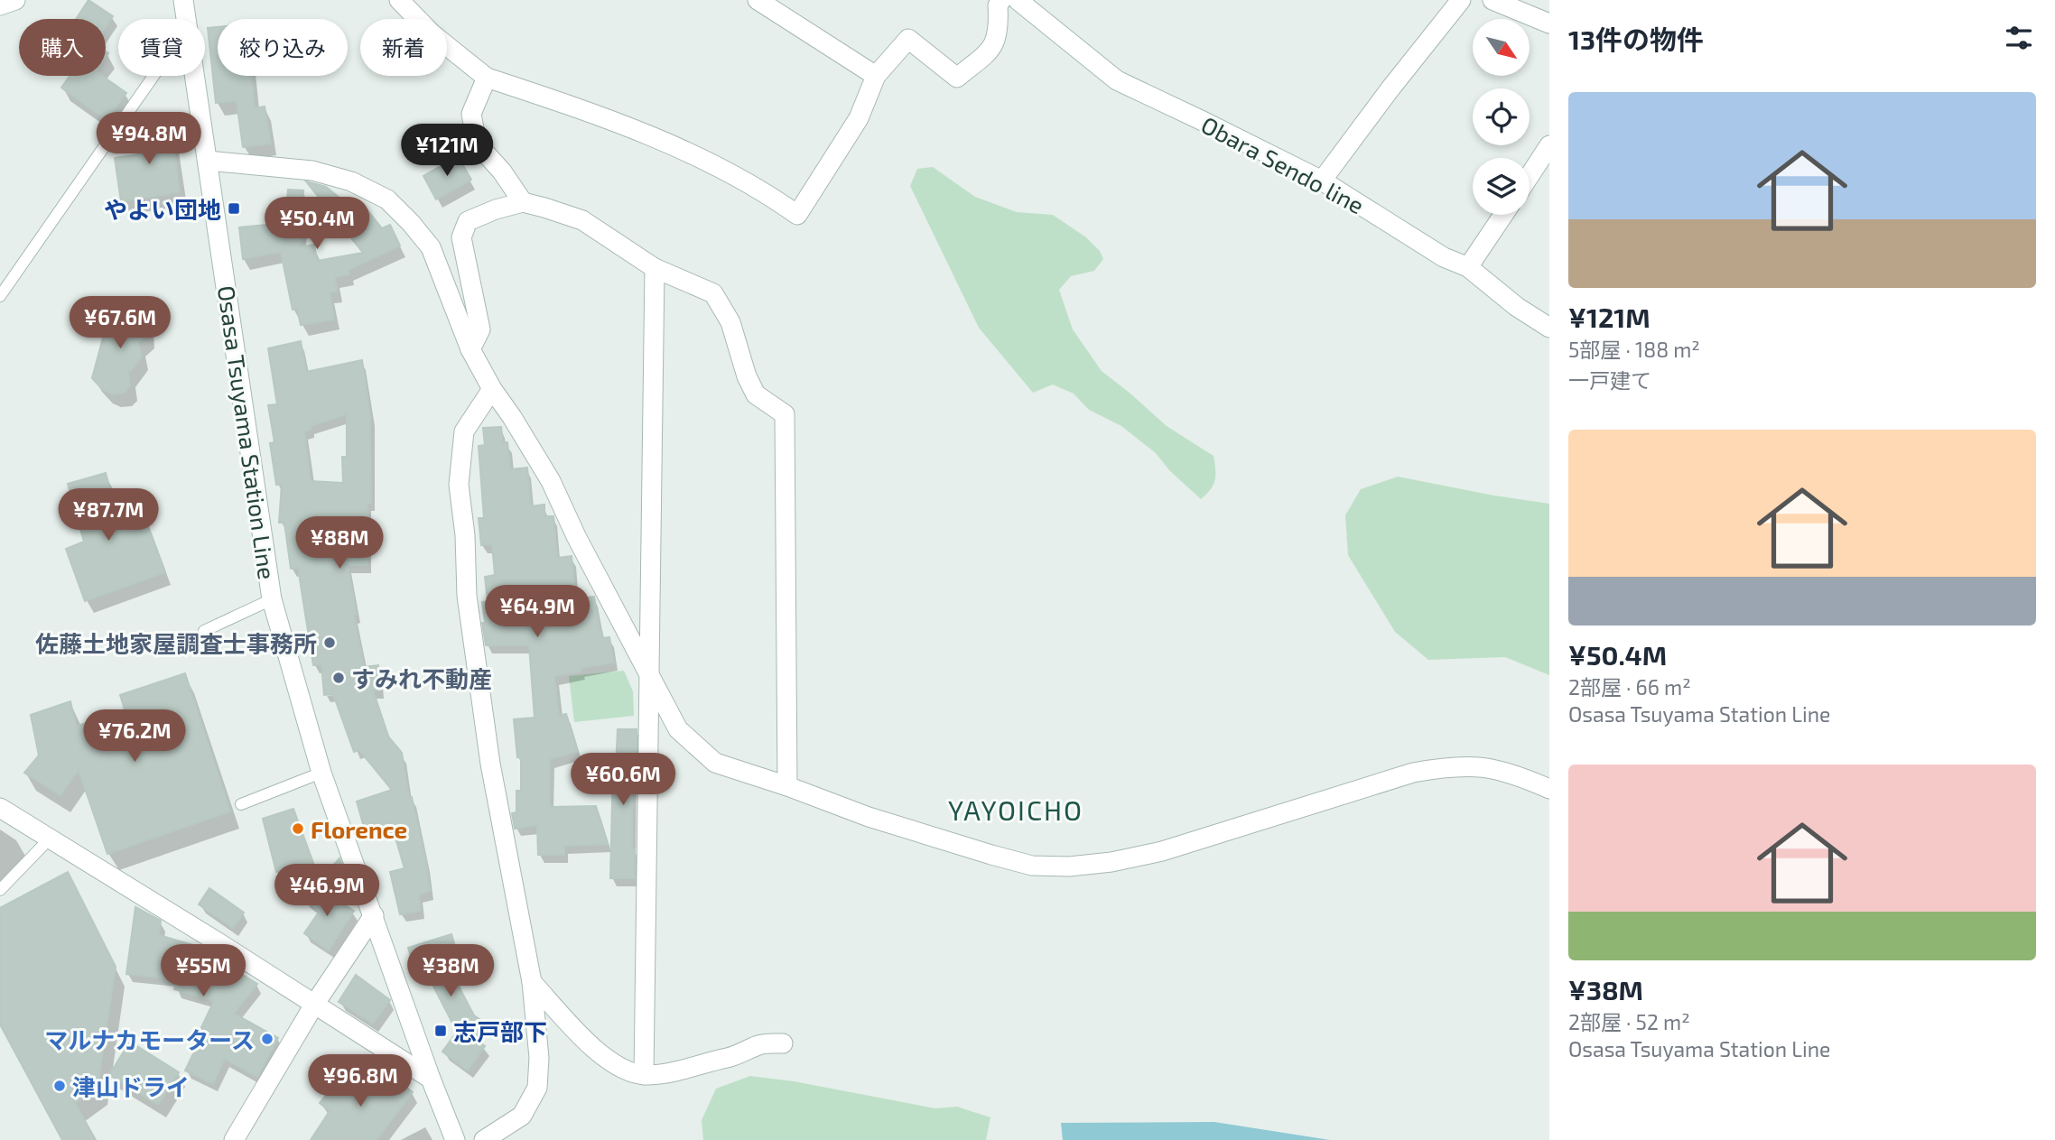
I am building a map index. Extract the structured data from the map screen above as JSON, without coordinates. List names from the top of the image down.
{
  "streets": {
    "street": ["Obara Sendo line", "Osasa Tsuyama Station Line"]
  },
  "districts": ["YAYOICHO"],
  "places": {
    "transit": ["やよい団地", "志戸部下"],
    "other": [
      "佐藤土地家屋調査士事務所",
      "すみれ不動産",
      "Florence",
      "マルナカモータース",
      "津山ドライ"
    ]
  },
  "north": "bottom right",
  "page": {
    "heading": "13件の物件",
    "chip": [
      "購入",
      "賃貸",
      "絞り込み",
      "新着"
    ],
    "list": [
      {
        "name": "¥121M",
        "note": "5部屋 · 188 m² · 一戸建て"
      },
      {
        "name": "¥50.4M",
        "note": "2部屋 · 66 m² · Osasa Tsuyama Station Line"
      },
      {
        "name": "¥38M",
        "note": "2部屋 · 52 m² · Osasa Tsuyama Station Line"
      }
    ],
    "price": [
      "¥94.8M",
      "¥121M",
      "¥50.4M",
      "¥67.6M",
      "¥87.7M",
      "¥88M",
      "¥64.9M",
      "¥76.2M",
      "¥60.6M",
      "¥46.9M",
      "¥55M",
      "¥38M",
      "¥96.8M"
    ]
  }
}
